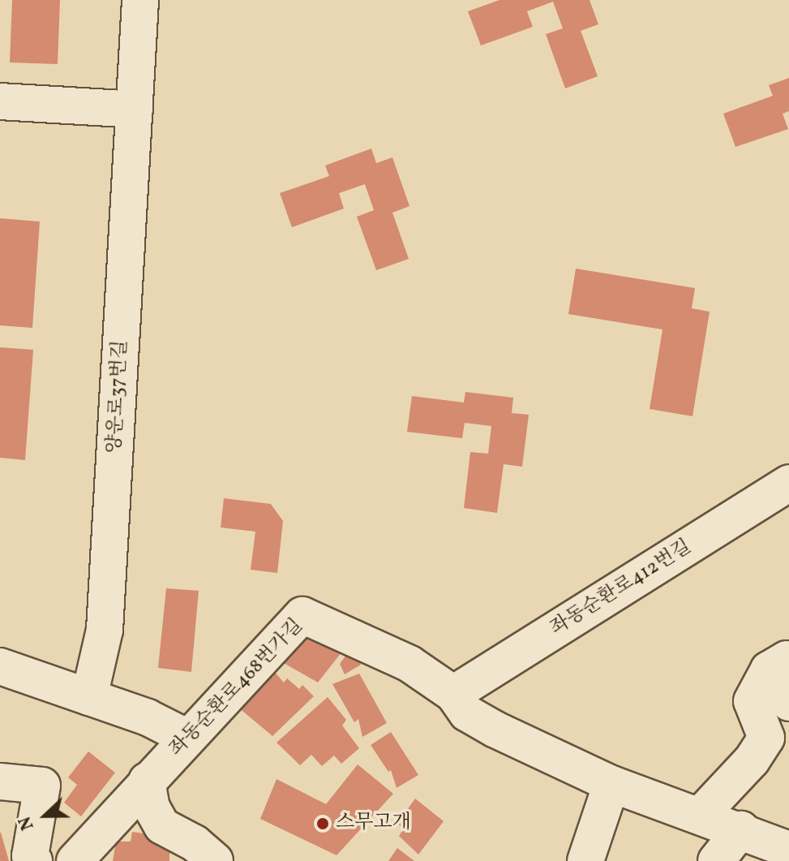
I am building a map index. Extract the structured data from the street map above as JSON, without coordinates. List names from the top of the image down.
{
  "streets": {
    "street": ["양운로37번길", "좌동순환로412번길", "좌동순환로468번가길"]
  },
  "crossings": [
    ["좌동순환로412번길", "좌동순환로468번가길"]
  ],
  "places": ["스무고개"],
  "north": "left"
}
